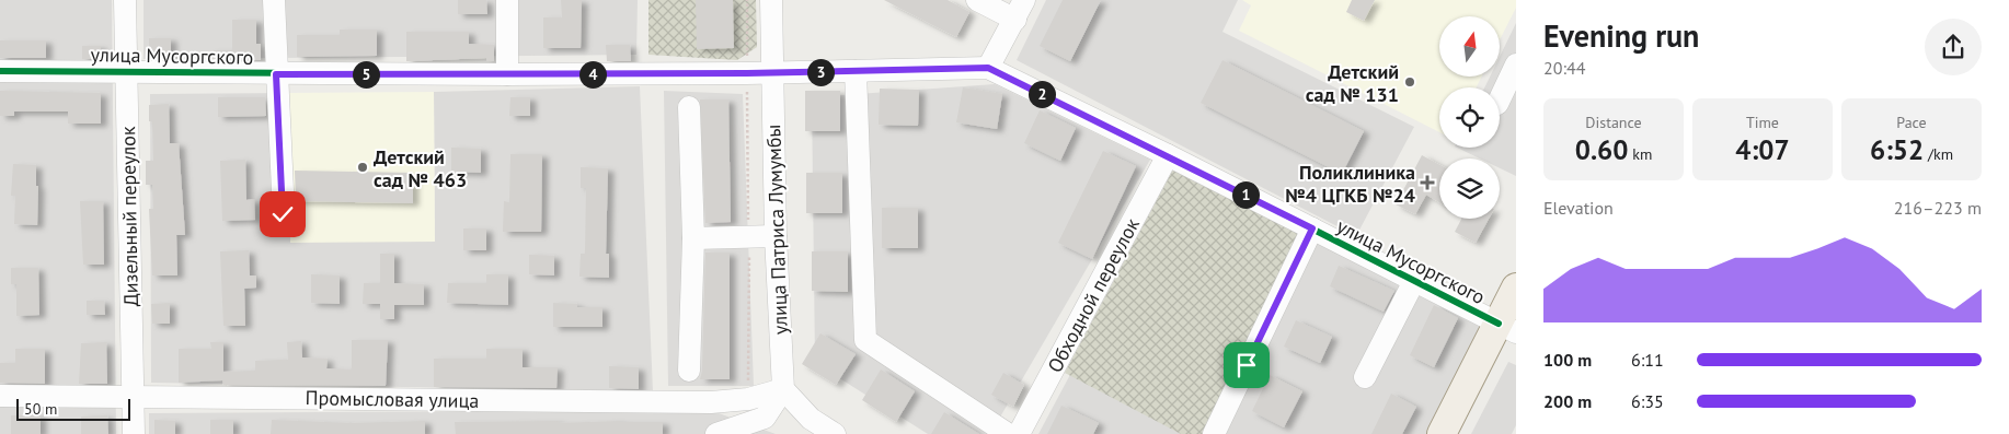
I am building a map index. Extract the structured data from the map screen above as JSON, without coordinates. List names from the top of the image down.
{
  "streets": {
    "street": [
      "улица Мусоргского",
      "Дизельный переулок",
      "улица Патриса Лумумбы",
      "Обходной переулок",
      "Промысловая улица"
    ]
  },
  "crossings": [
    ["улица Мусоргского", "Дизельный переулок"],
    ["улица Мусоргского", "улица Патриса Лумумбы"],
    ["улица Мусоргского", "Обходной переулок"],
    ["Дизельный переулок", "Промысловая улица"],
    ["улица Патриса Лумумбы", "Промысловая улица"]
  ],
  "places": {
    "other": ["Детский сад № 131", "Детский сад № 463"],
    "health": ["Поликлиника №4 ЦГКБ №24"]
  },
  "scale_bar": "50 m",
  "north": "top",
  "page": {
    "heading": ["Evening run", "20:44"],
    "pins": [
      "3",
      "4",
      "5",
      "2",
      "1"
    ],
    "stats": [
      ["Distance", "0.60 km"],
      ["Time", "4:07"],
      ["Pace", "6:52 /km"]
    ],
    "chart": ["Elevation", "216–223 m"],
    "list": [
      {
        "name": "100 m",
        "note": "6:11"
      },
      {
        "name": "200 m",
        "note": "6:35"
      }
    ],
    "scale": "50 m"
  }
}
